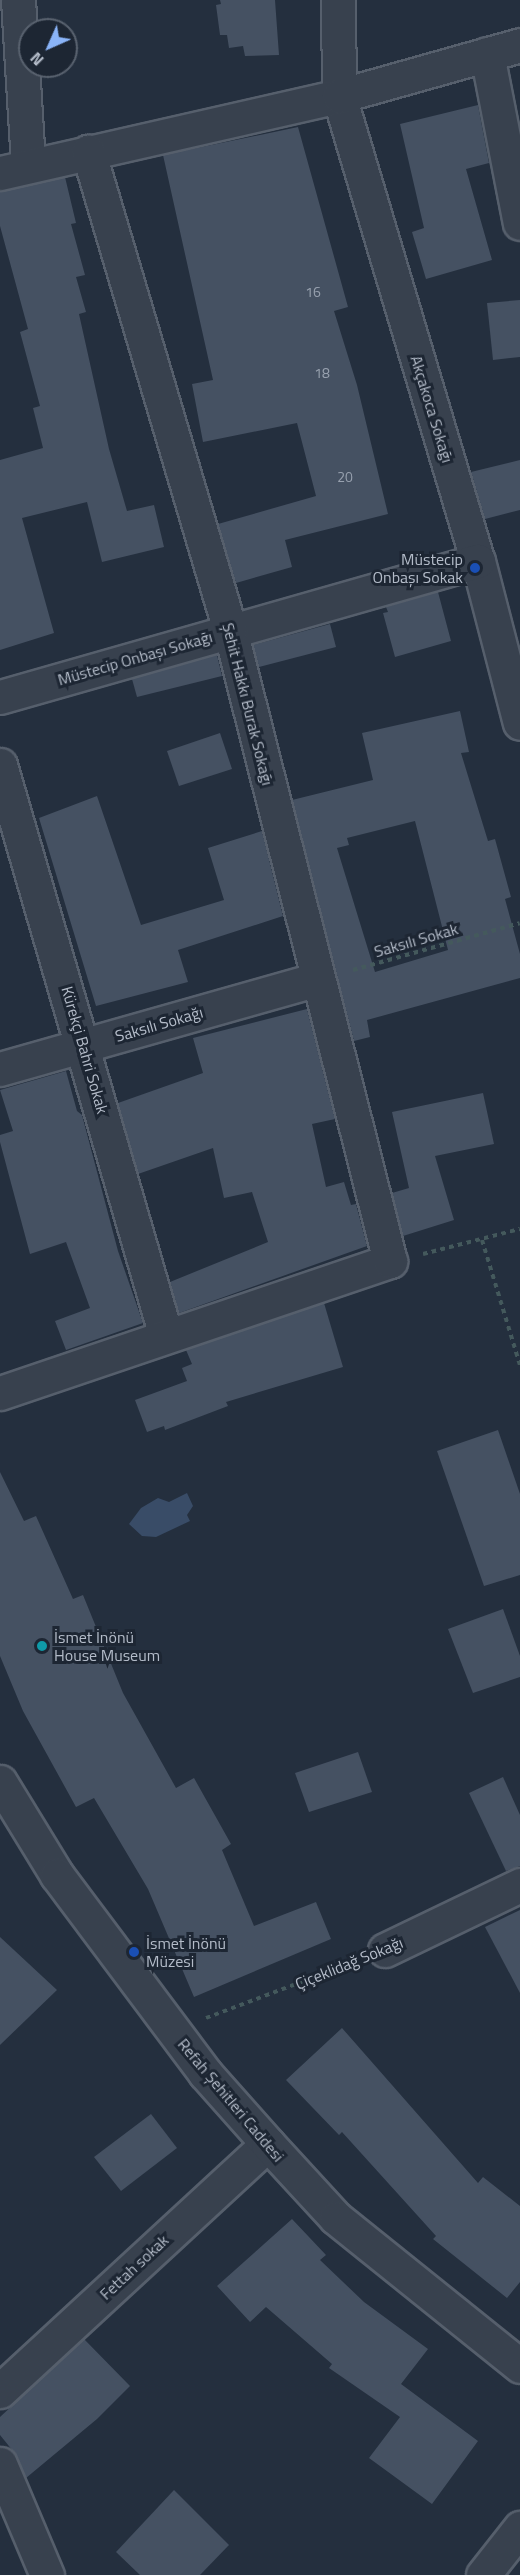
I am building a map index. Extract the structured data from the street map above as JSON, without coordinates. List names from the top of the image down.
{
  "streets": {
    "street": [
      "Akçakoca Sokağı",
      "Müstecip Onbaşı Sokağı",
      "Şehit Hakkı Burak Sokağı",
      "Saksılı Sokağı",
      "Kürekçi Bahri Sokak",
      "Çiçeklidağ Sokağı",
      "Refah Şehitleri Caddesi",
      "Fettah sokak"
    ],
    "path": ["Saksılı Sokak"]
  },
  "crossings": [
    ["Akçakoca Sokağı", "Müstecip Onbaşı Sokağı"],
    ["Müstecip Onbaşı Sokağı", "Şehit Hakkı Burak Sokağı"],
    ["Şehit Hakkı Burak Sokağı", "Saksılı Sokak"],
    ["Şehit Hakkı Burak Sokağı", "Saksılı Sokağı"],
    ["Saksılı Sokak", "Saksılı Sokağı"],
    ["Saksılı Sokağı", "Kürekçi Bahri Sokak"],
    ["Çiçeklidağ Sokağı", "Refah Şehitleri Caddesi"],
    ["Refah Şehitleri Caddesi", "Fettah sokak"]
  ],
  "places": ["Müstecip Onbaşı Sokak", "İsmet İnönü House Museum", "İsmet İnönü Müzesi"],
  "house_numbers": ["16", "18", "20"],
  "north": "bottom left"
}
